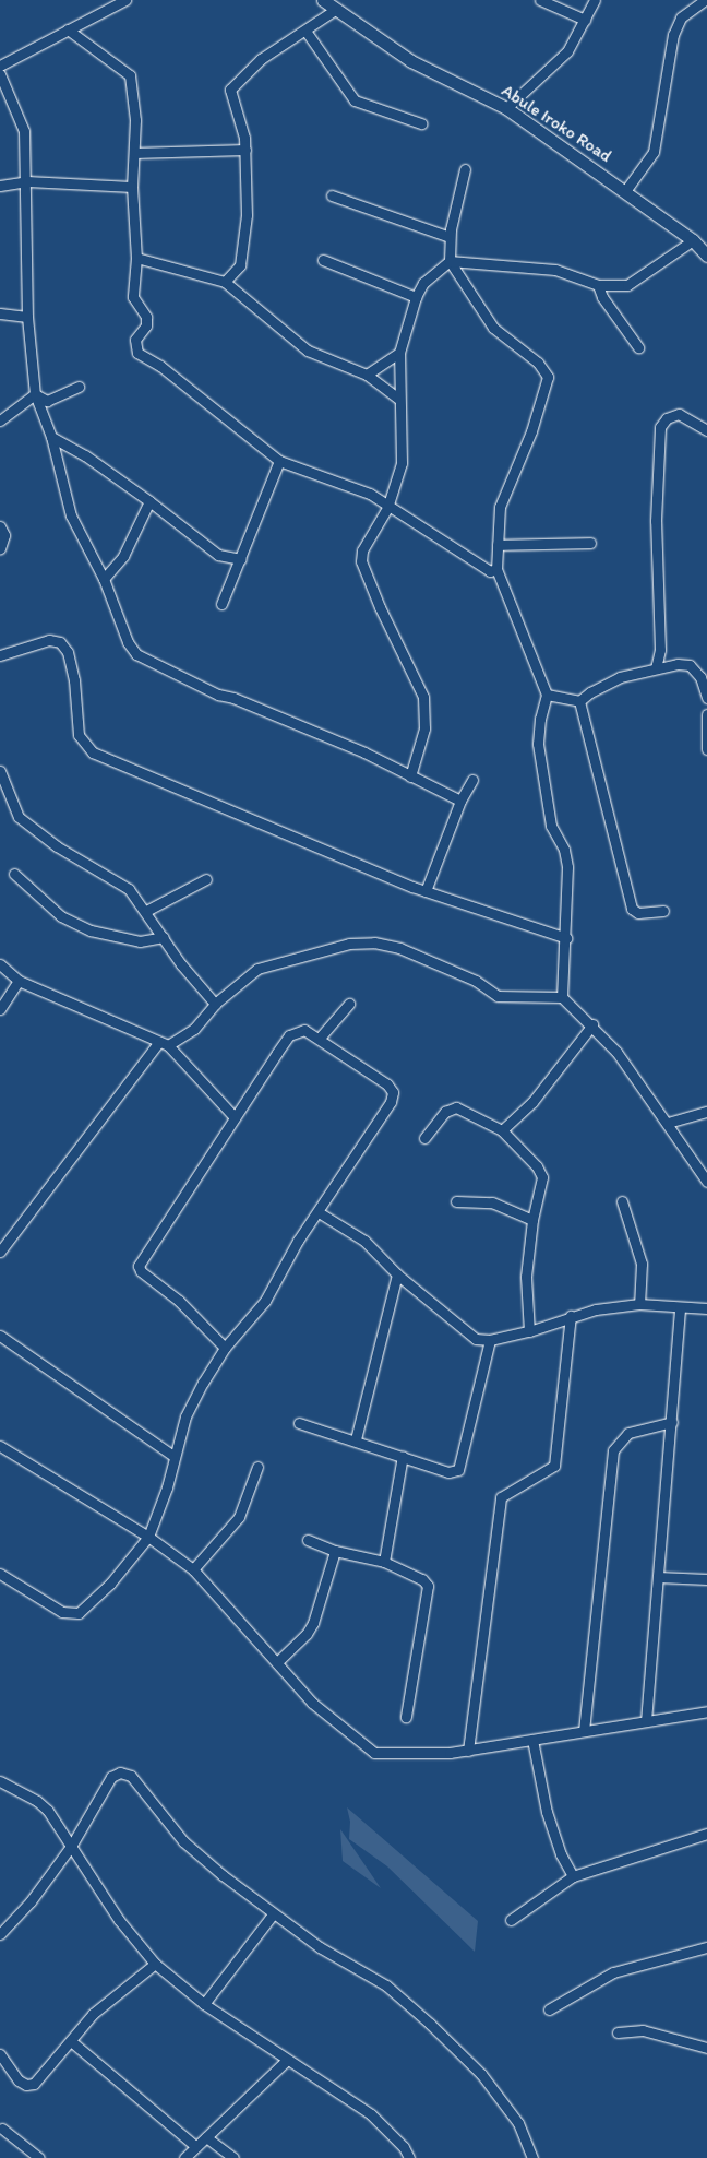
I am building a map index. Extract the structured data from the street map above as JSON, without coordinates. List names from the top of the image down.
{
  "streets": {
    "street": ["Abule Iroko Road"]
  }
}
